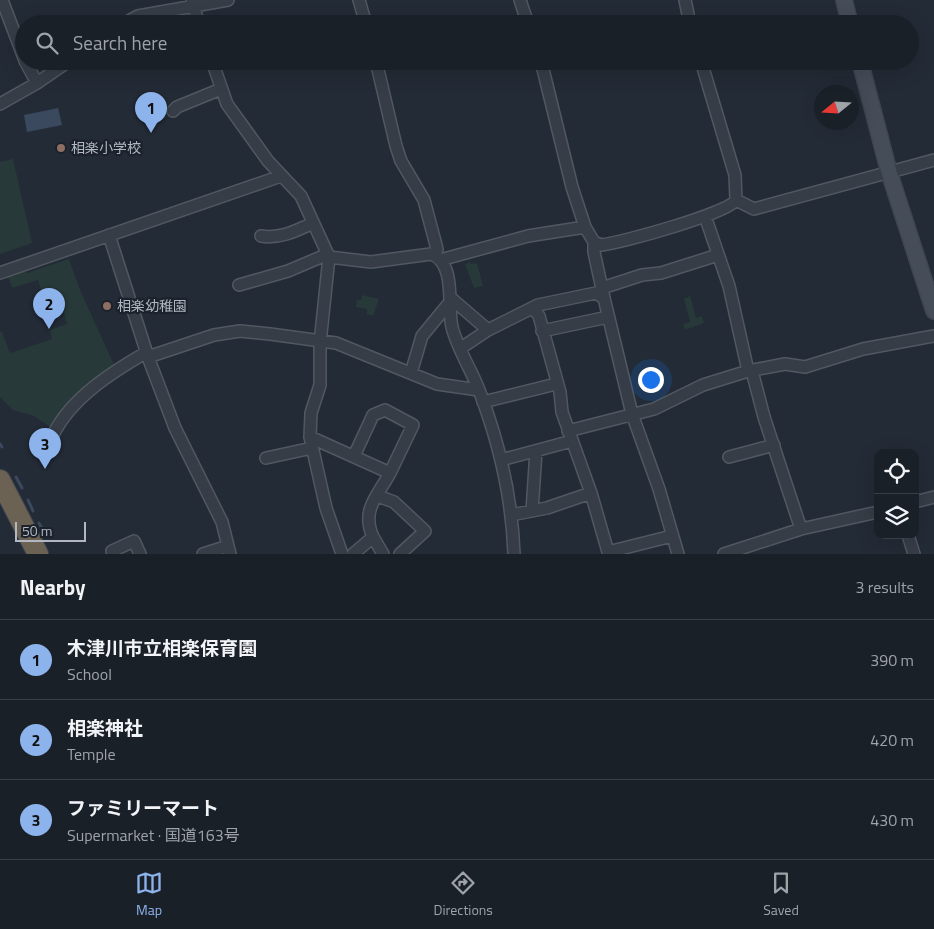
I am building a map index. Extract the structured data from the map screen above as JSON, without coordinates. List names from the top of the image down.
{
  "places": ["相楽小学校", "相楽幼稚園"],
  "scale_bar": "50 m",
  "north": "left",
  "page": {
    "search": "Search here",
    "pins": ["1", "2", "3"],
    "scale": "50 m",
    "heading": ["Nearby", "3 results"],
    "list": [
      {
        "mark": "1",
        "name": "木津川市立相楽保育園",
        "note": "School",
        "value": "390 m"
      },
      {
        "mark": "2",
        "name": "相楽神社",
        "note": "Temple",
        "value": "420 m"
      },
      {
        "mark": "3",
        "name": "ファミリーマート",
        "note": "Supermarket · 国道163号",
        "value": "430 m"
      }
    ],
    "nav": ["Map", "Directions", "Saved"]
  }
}
